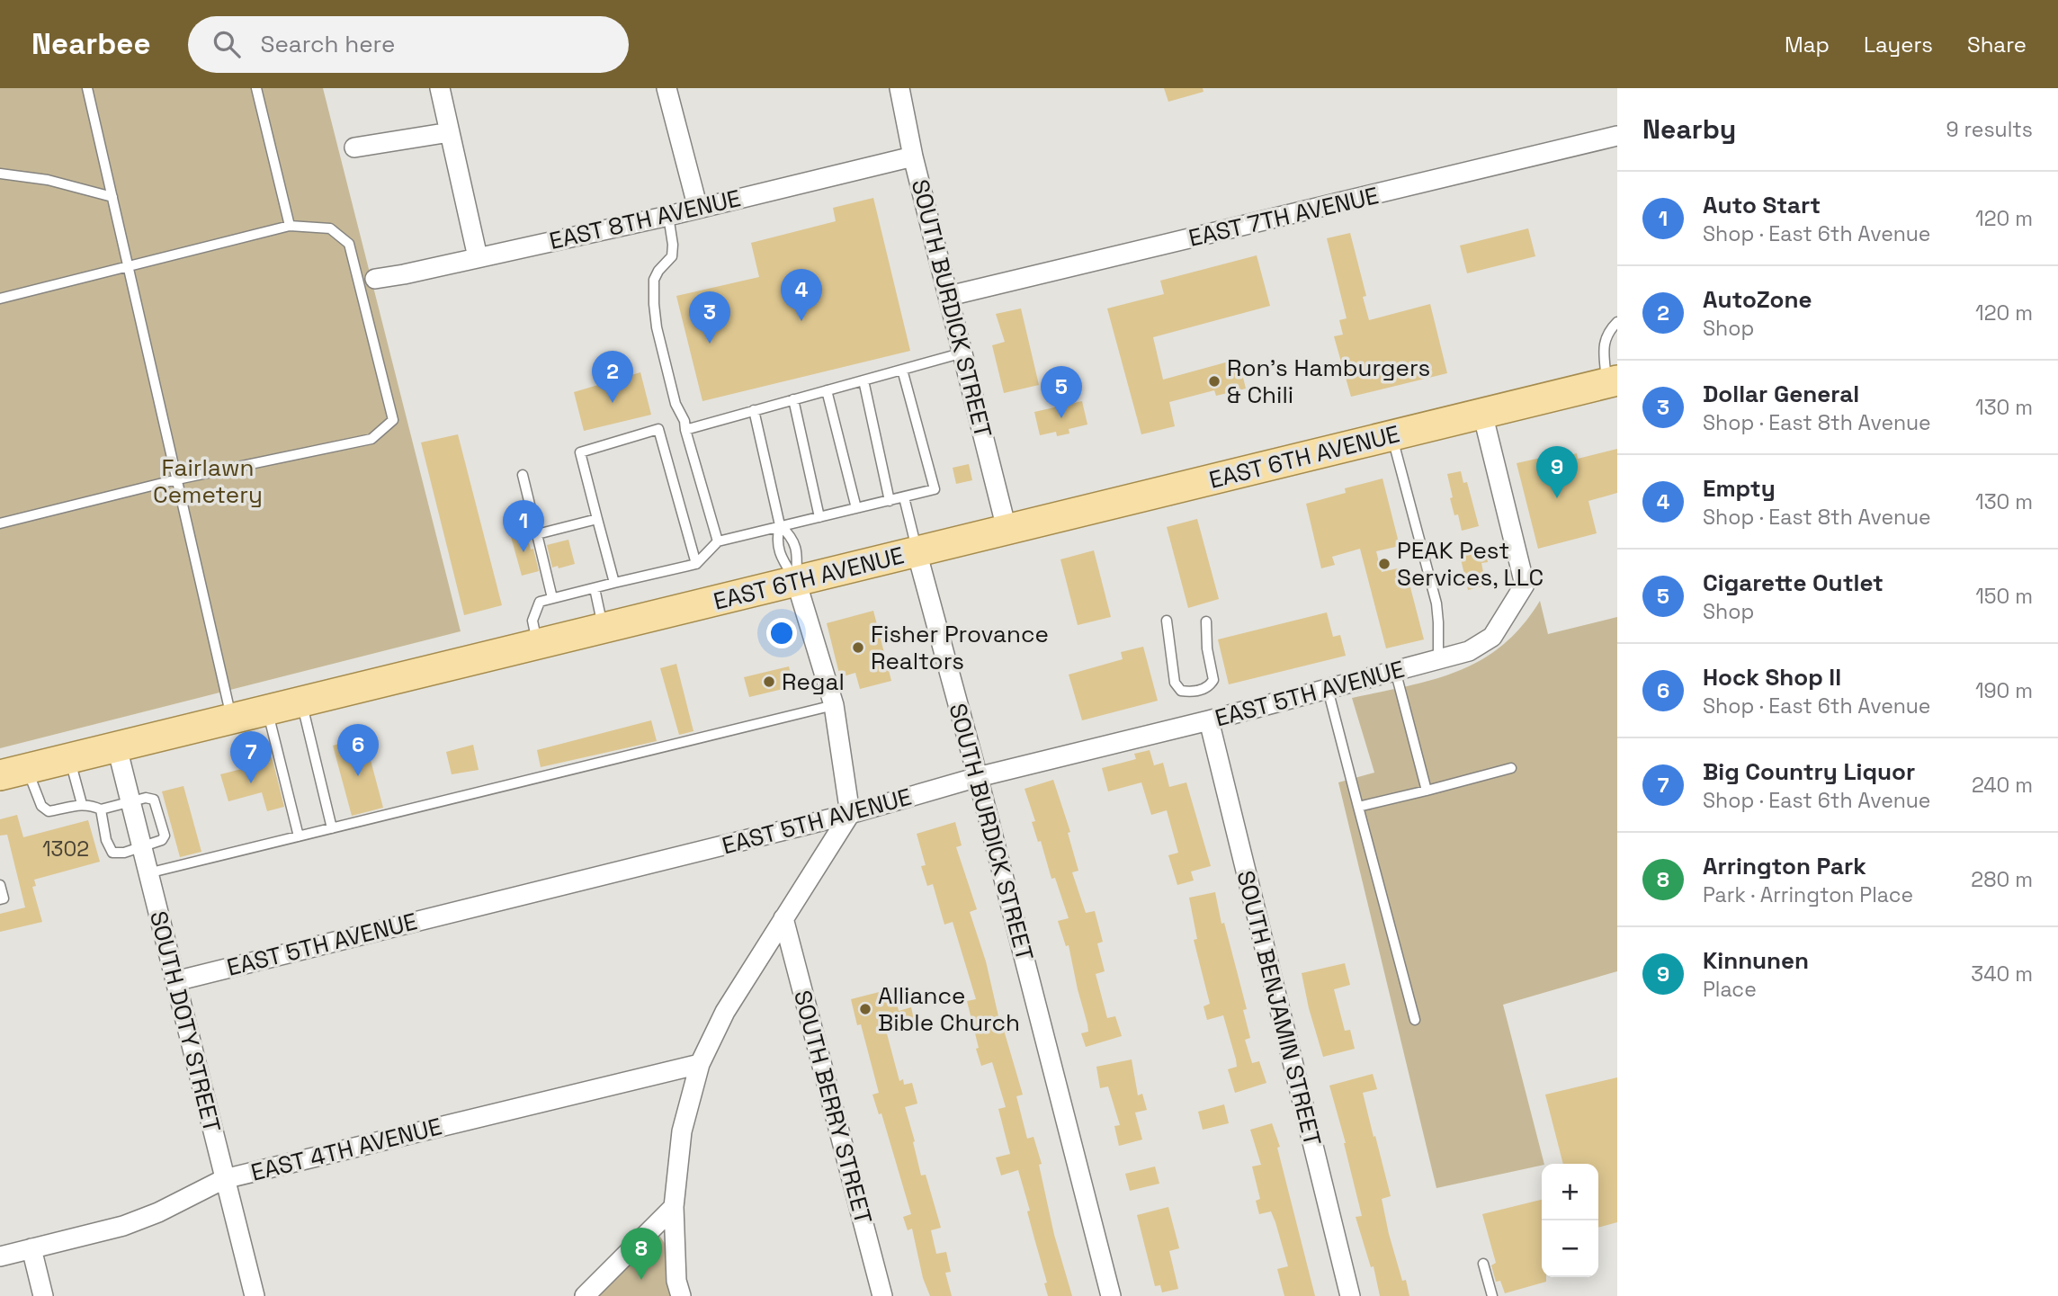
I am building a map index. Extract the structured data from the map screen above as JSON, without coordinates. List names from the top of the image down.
{
  "streets": {
    "main road": ["EAST 6TH AVENUE"],
    "street": [
      "EAST 7TH AVENUE",
      "EAST 8TH AVENUE",
      "SOUTH BURDICK STREET",
      "EAST 5TH AVENUE",
      "SOUTH BENJAMIN STREET",
      "SOUTH DOTY STREET",
      "SOUTH BERRY STREET",
      "EAST 4TH AVENUE"
    ]
  },
  "crossings": [
    ["EAST 7TH AVENUE", "SOUTH BURDICK STREET"],
    ["EAST 8TH AVENUE", "SOUTH BURDICK STREET"],
    ["SOUTH BURDICK STREET", "EAST 6TH AVENUE"],
    ["SOUTH BURDICK STREET", "EAST 5TH AVENUE"],
    ["EAST 6TH AVENUE", "EAST 5TH AVENUE"],
    ["EAST 6TH AVENUE", "SOUTH DOTY STREET"],
    ["EAST 5TH AVENUE", "SOUTH BENJAMIN STREET"],
    ["EAST 5TH AVENUE", "SOUTH DOTY STREET"],
    ["SOUTH DOTY STREET", "EAST 4TH AVENUE"]
  ],
  "parks": ["Fairlawn Cemetery"],
  "places": [
    "Ron's Hamburgers & Chili",
    "PEAK Pest Services, LLC",
    "Fisher Provance Realtors",
    "Regal",
    "Alliance Bible Church"
  ],
  "house_numbers": ["1302"],
  "page": {
    "header": "Nearbee",
    "search": "Search here",
    "nav": ["Map", "Layers", "Share"],
    "heading": ["Nearby", "9 results"],
    "list": [
      {
        "mark": "1",
        "name": "Auto Start",
        "note": "Shop · East 6th Avenue",
        "value": "120 m"
      },
      {
        "mark": "2",
        "name": "AutoZone",
        "note": "Shop",
        "value": "120 m"
      },
      {
        "mark": "3",
        "name": "Dollar General",
        "note": "Shop · East 8th Avenue",
        "value": "130 m"
      },
      {
        "mark": "4",
        "name": "Empty",
        "note": "Shop · East 8th Avenue",
        "value": "130 m"
      },
      {
        "mark": "5",
        "name": "Cigarette Outlet",
        "note": "Shop",
        "value": "150 m"
      },
      {
        "mark": "6",
        "name": "Hock Shop II",
        "note": "Shop · East 6th Avenue",
        "value": "190 m"
      },
      {
        "mark": "7",
        "name": "Big Country Liquor",
        "note": "Shop · East 6th Avenue",
        "value": "240 m"
      },
      {
        "mark": "8",
        "name": "Arrington Park",
        "note": "Park · Arrington Place",
        "value": "280 m"
      },
      {
        "mark": "9",
        "name": "Kinnunen",
        "note": "Place",
        "value": "340 m"
      }
    ],
    "pins": [
      "4",
      "3",
      "2",
      "5",
      "9",
      "1",
      "6",
      "7",
      "8"
    ],
    "map_buttons": ["+", "−"]
  }
}
